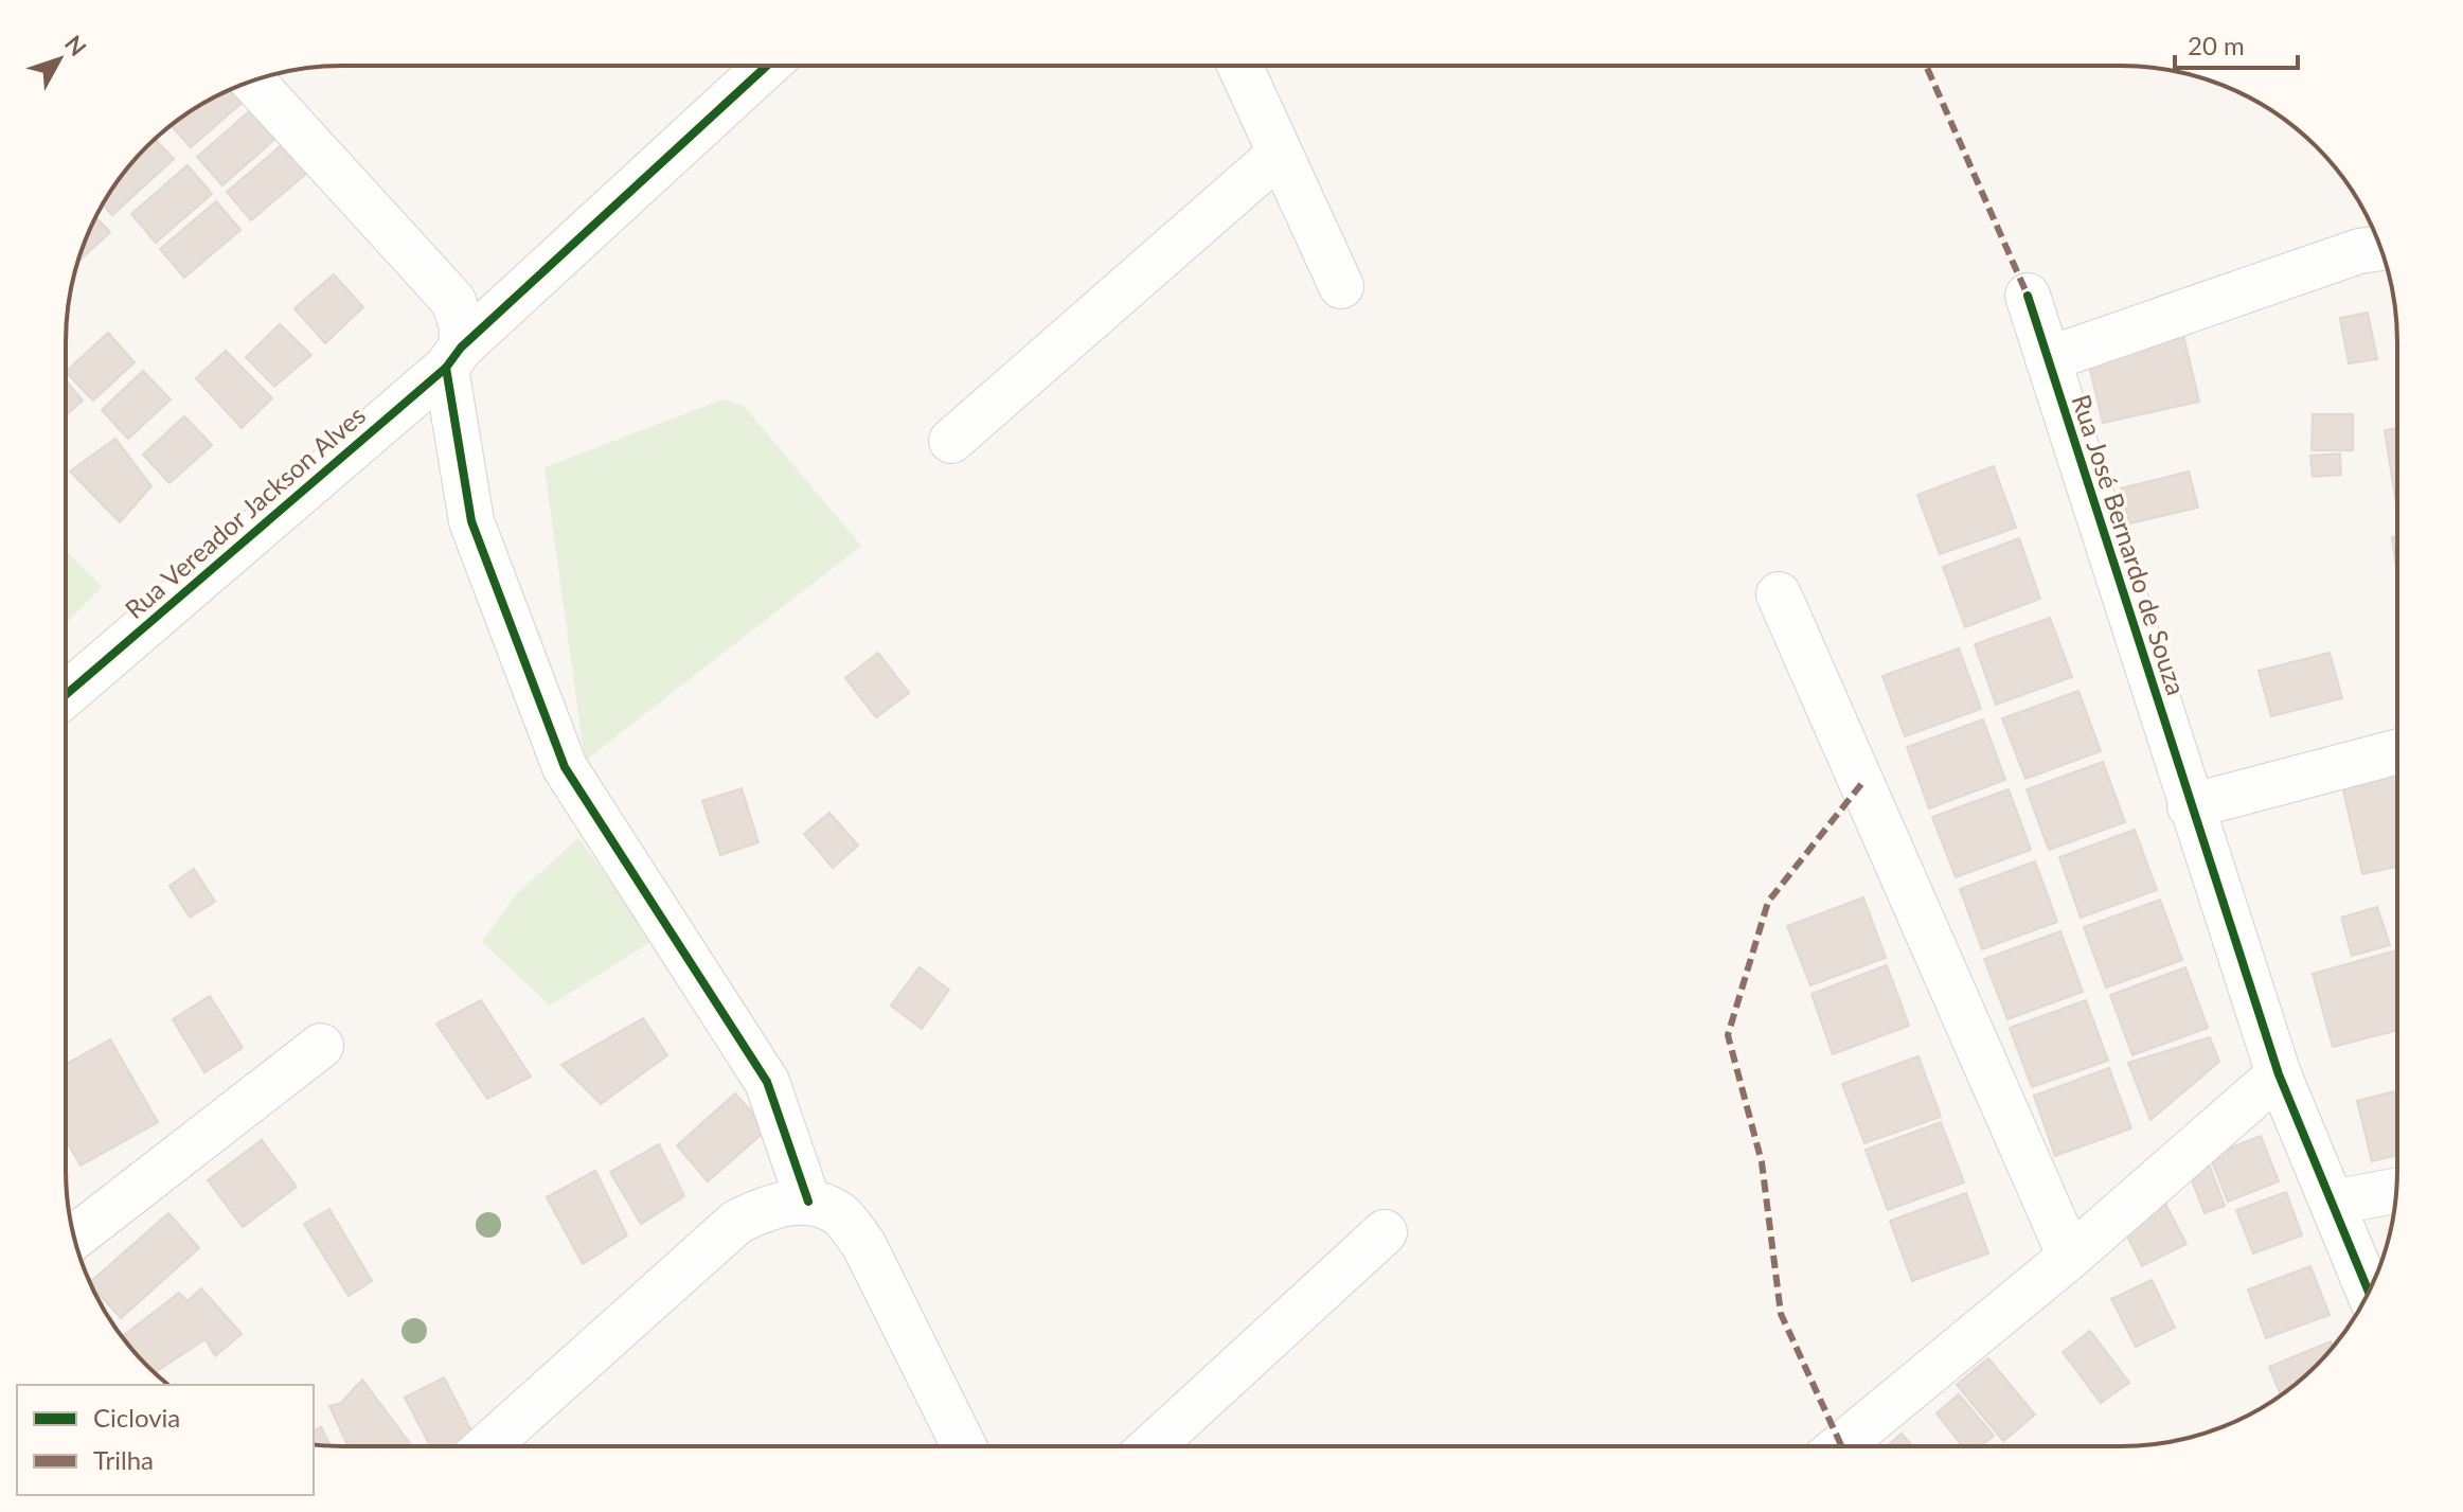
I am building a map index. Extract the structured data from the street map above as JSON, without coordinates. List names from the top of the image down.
{
  "streets": {
    "street": ["Rua Vereador Jackson Alves", "Rua José Bernardo de Souza"]
  },
  "legend": ["Ciclovia", "Trilha"],
  "scale_bar": "20 m",
  "north": "top right"
}
